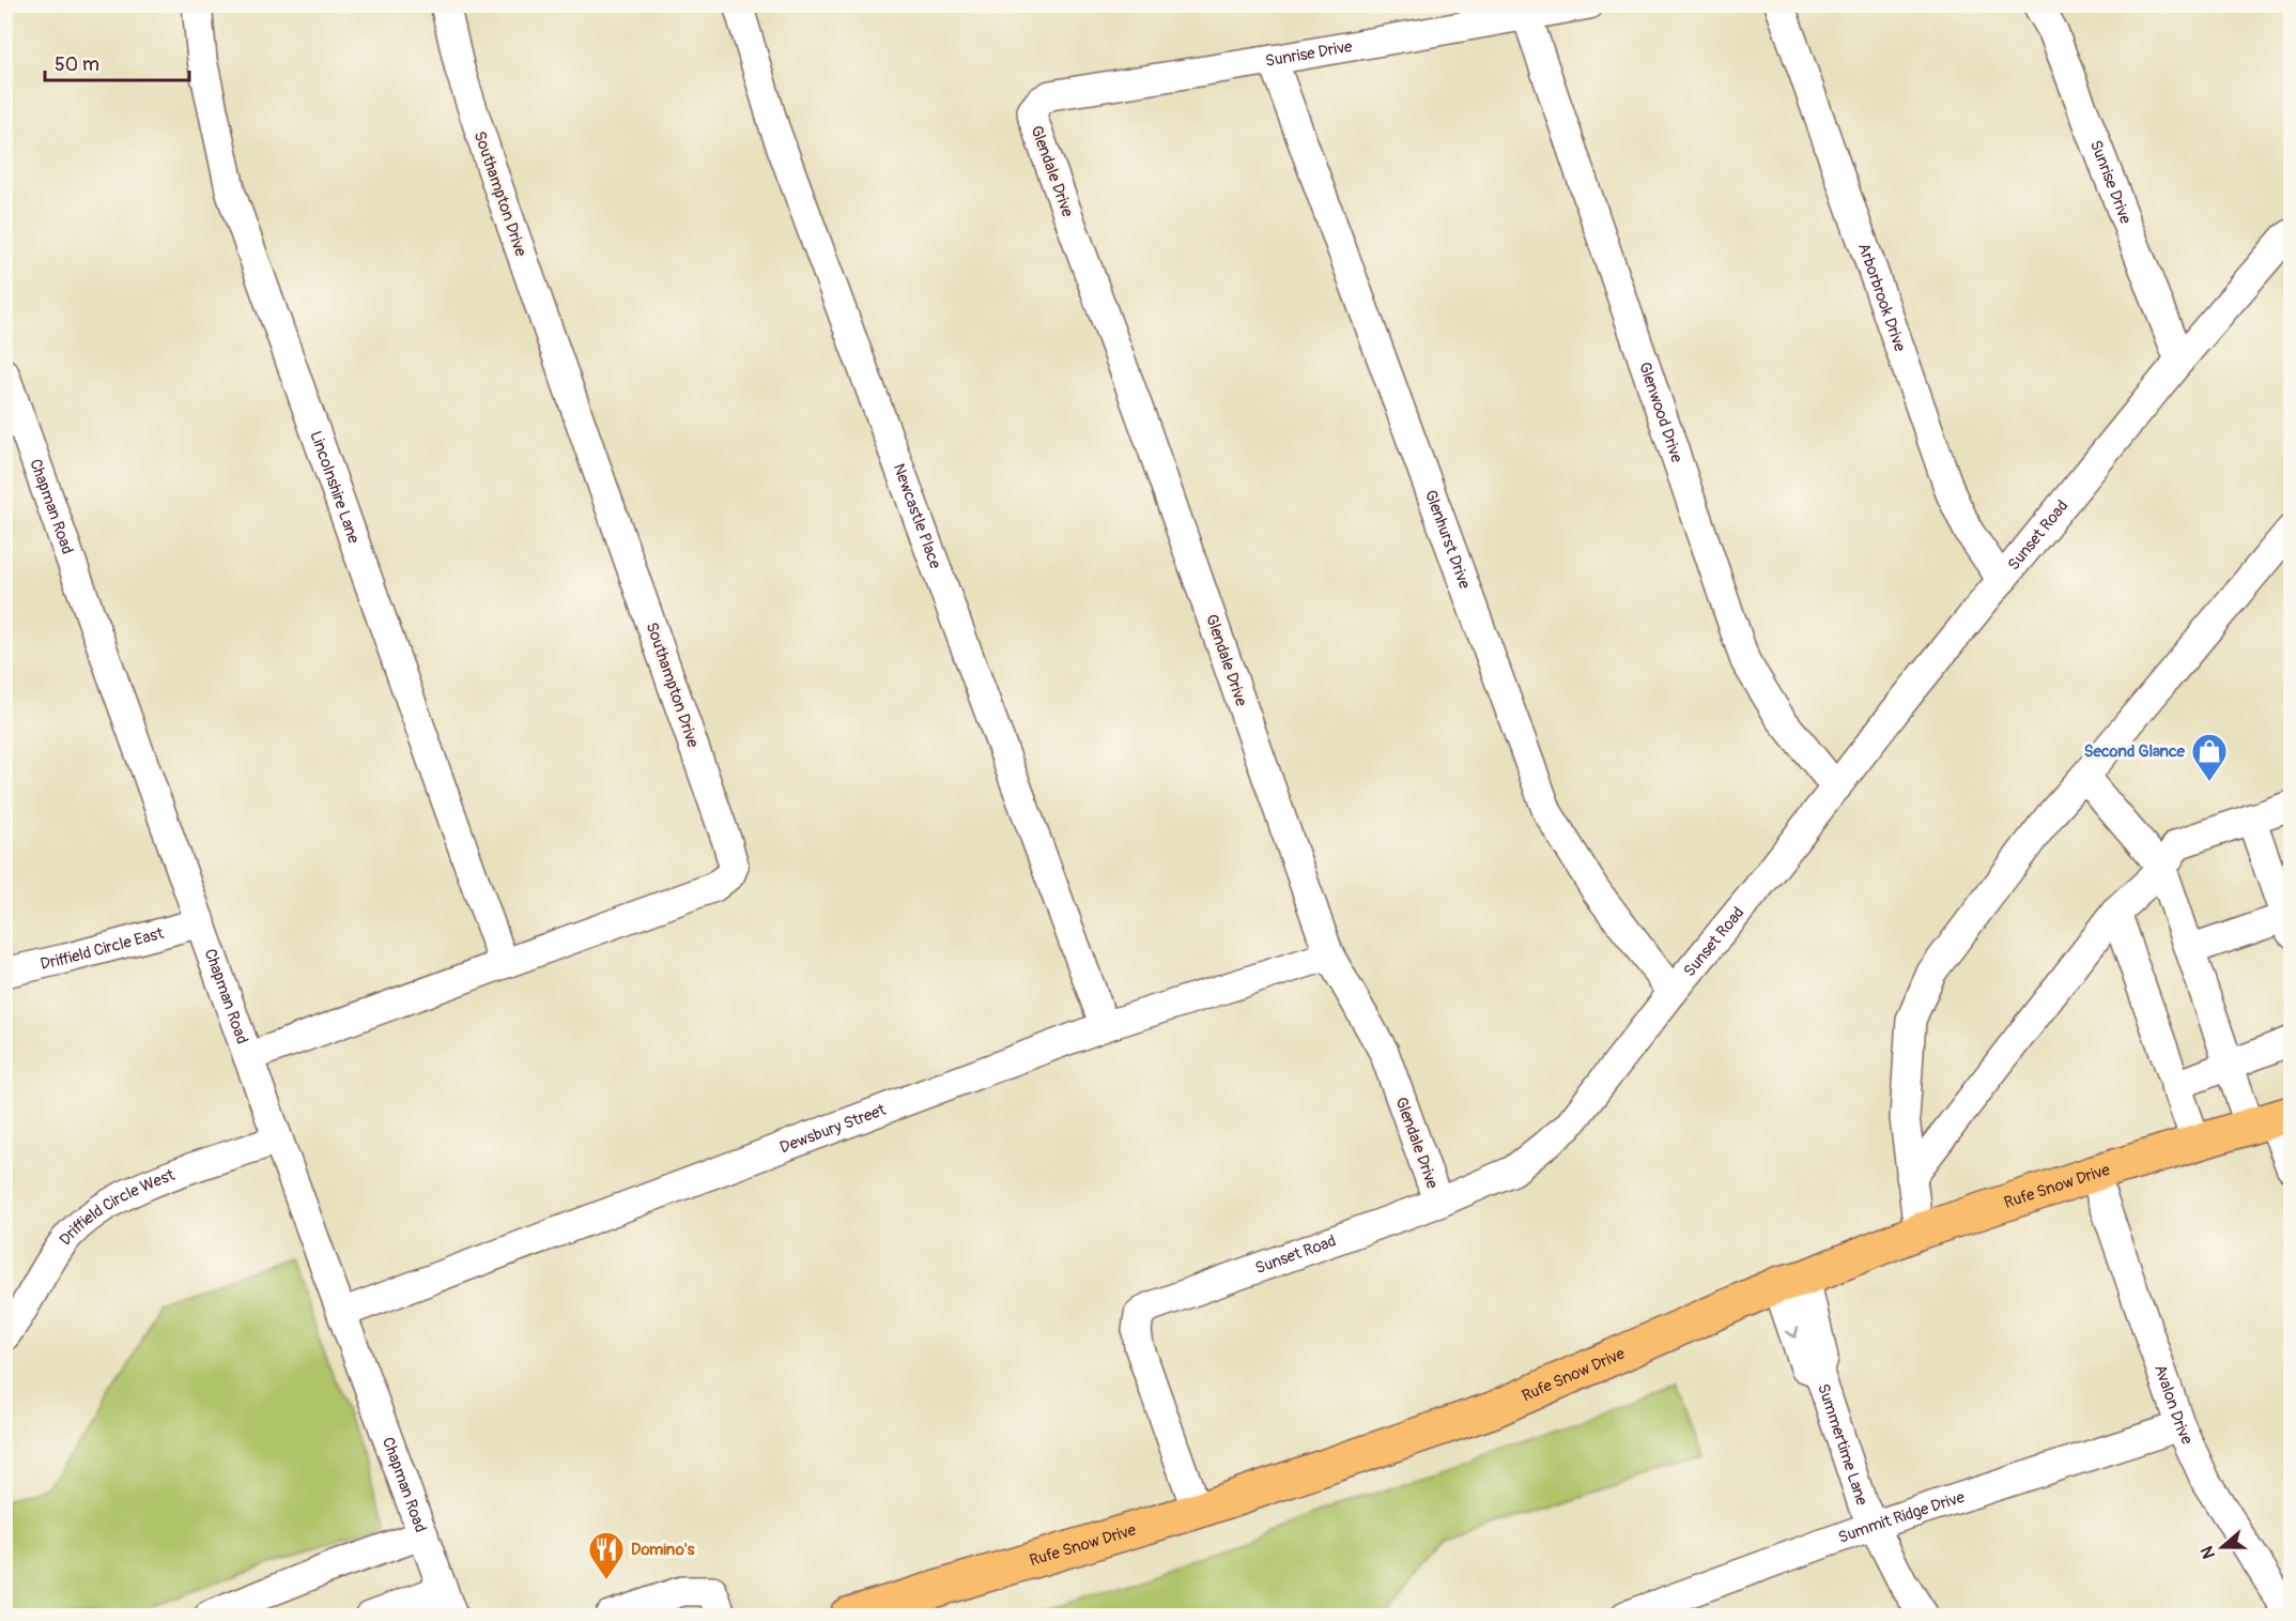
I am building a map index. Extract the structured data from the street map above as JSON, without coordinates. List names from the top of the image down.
{
  "streets": {
    "main road": ["Rufe Snow Drive"],
    "street": [
      "Sunrise Drive",
      "Glendale Drive",
      "Southampton Drive",
      "Arborbrook Drive",
      "Glenwood Drive",
      "Lincolnshire Lane",
      "Chapman Road",
      "Newcastle Place",
      "Sunset Road",
      "Glenhurst Drive",
      "Driffield Circle East",
      "Dewsbury Street",
      "Driffield Circle West",
      "Avalon Drive",
      "Summertime Lane",
      "Summit Ridge Drive"
    ]
  },
  "crossings": [
    ["Sunrise Drive", "Glendale Drive"],
    ["Sunrise Drive", "Glenwood Drive"],
    ["Sunrise Drive", "Sunset Road"],
    ["Sunrise Drive", "Glenhurst Drive"],
    ["Glendale Drive", "Sunset Road"],
    ["Glendale Drive", "Dewsbury Street"],
    ["Southampton Drive", "Lincolnshire Lane"],
    ["Southampton Drive", "Chapman Road"],
    ["Arborbrook Drive", "Sunset Road"],
    ["Glenwood Drive", "Sunset Road"],
    ["Chapman Road", "Driffield Circle East"],
    ["Chapman Road", "Dewsbury Street"],
    ["Chapman Road", "Driffield Circle West"],
    ["Newcastle Place", "Dewsbury Street"],
    ["Sunset Road", "Glenhurst Drive"],
    ["Sunset Road", "Rufe Snow Drive"],
    ["Rufe Snow Drive", "Avalon Drive"],
    ["Rufe Snow Drive", "Summertime Lane"],
    ["Avalon Drive", "Summit Ridge Drive"],
    ["Summertime Lane", "Summit Ridge Drive"]
  ],
  "places": {
    "shop": ["Second Glance"],
    "restaurant": ["Domino's"]
  },
  "scale_bar": "50 m",
  "north": "left"
}
